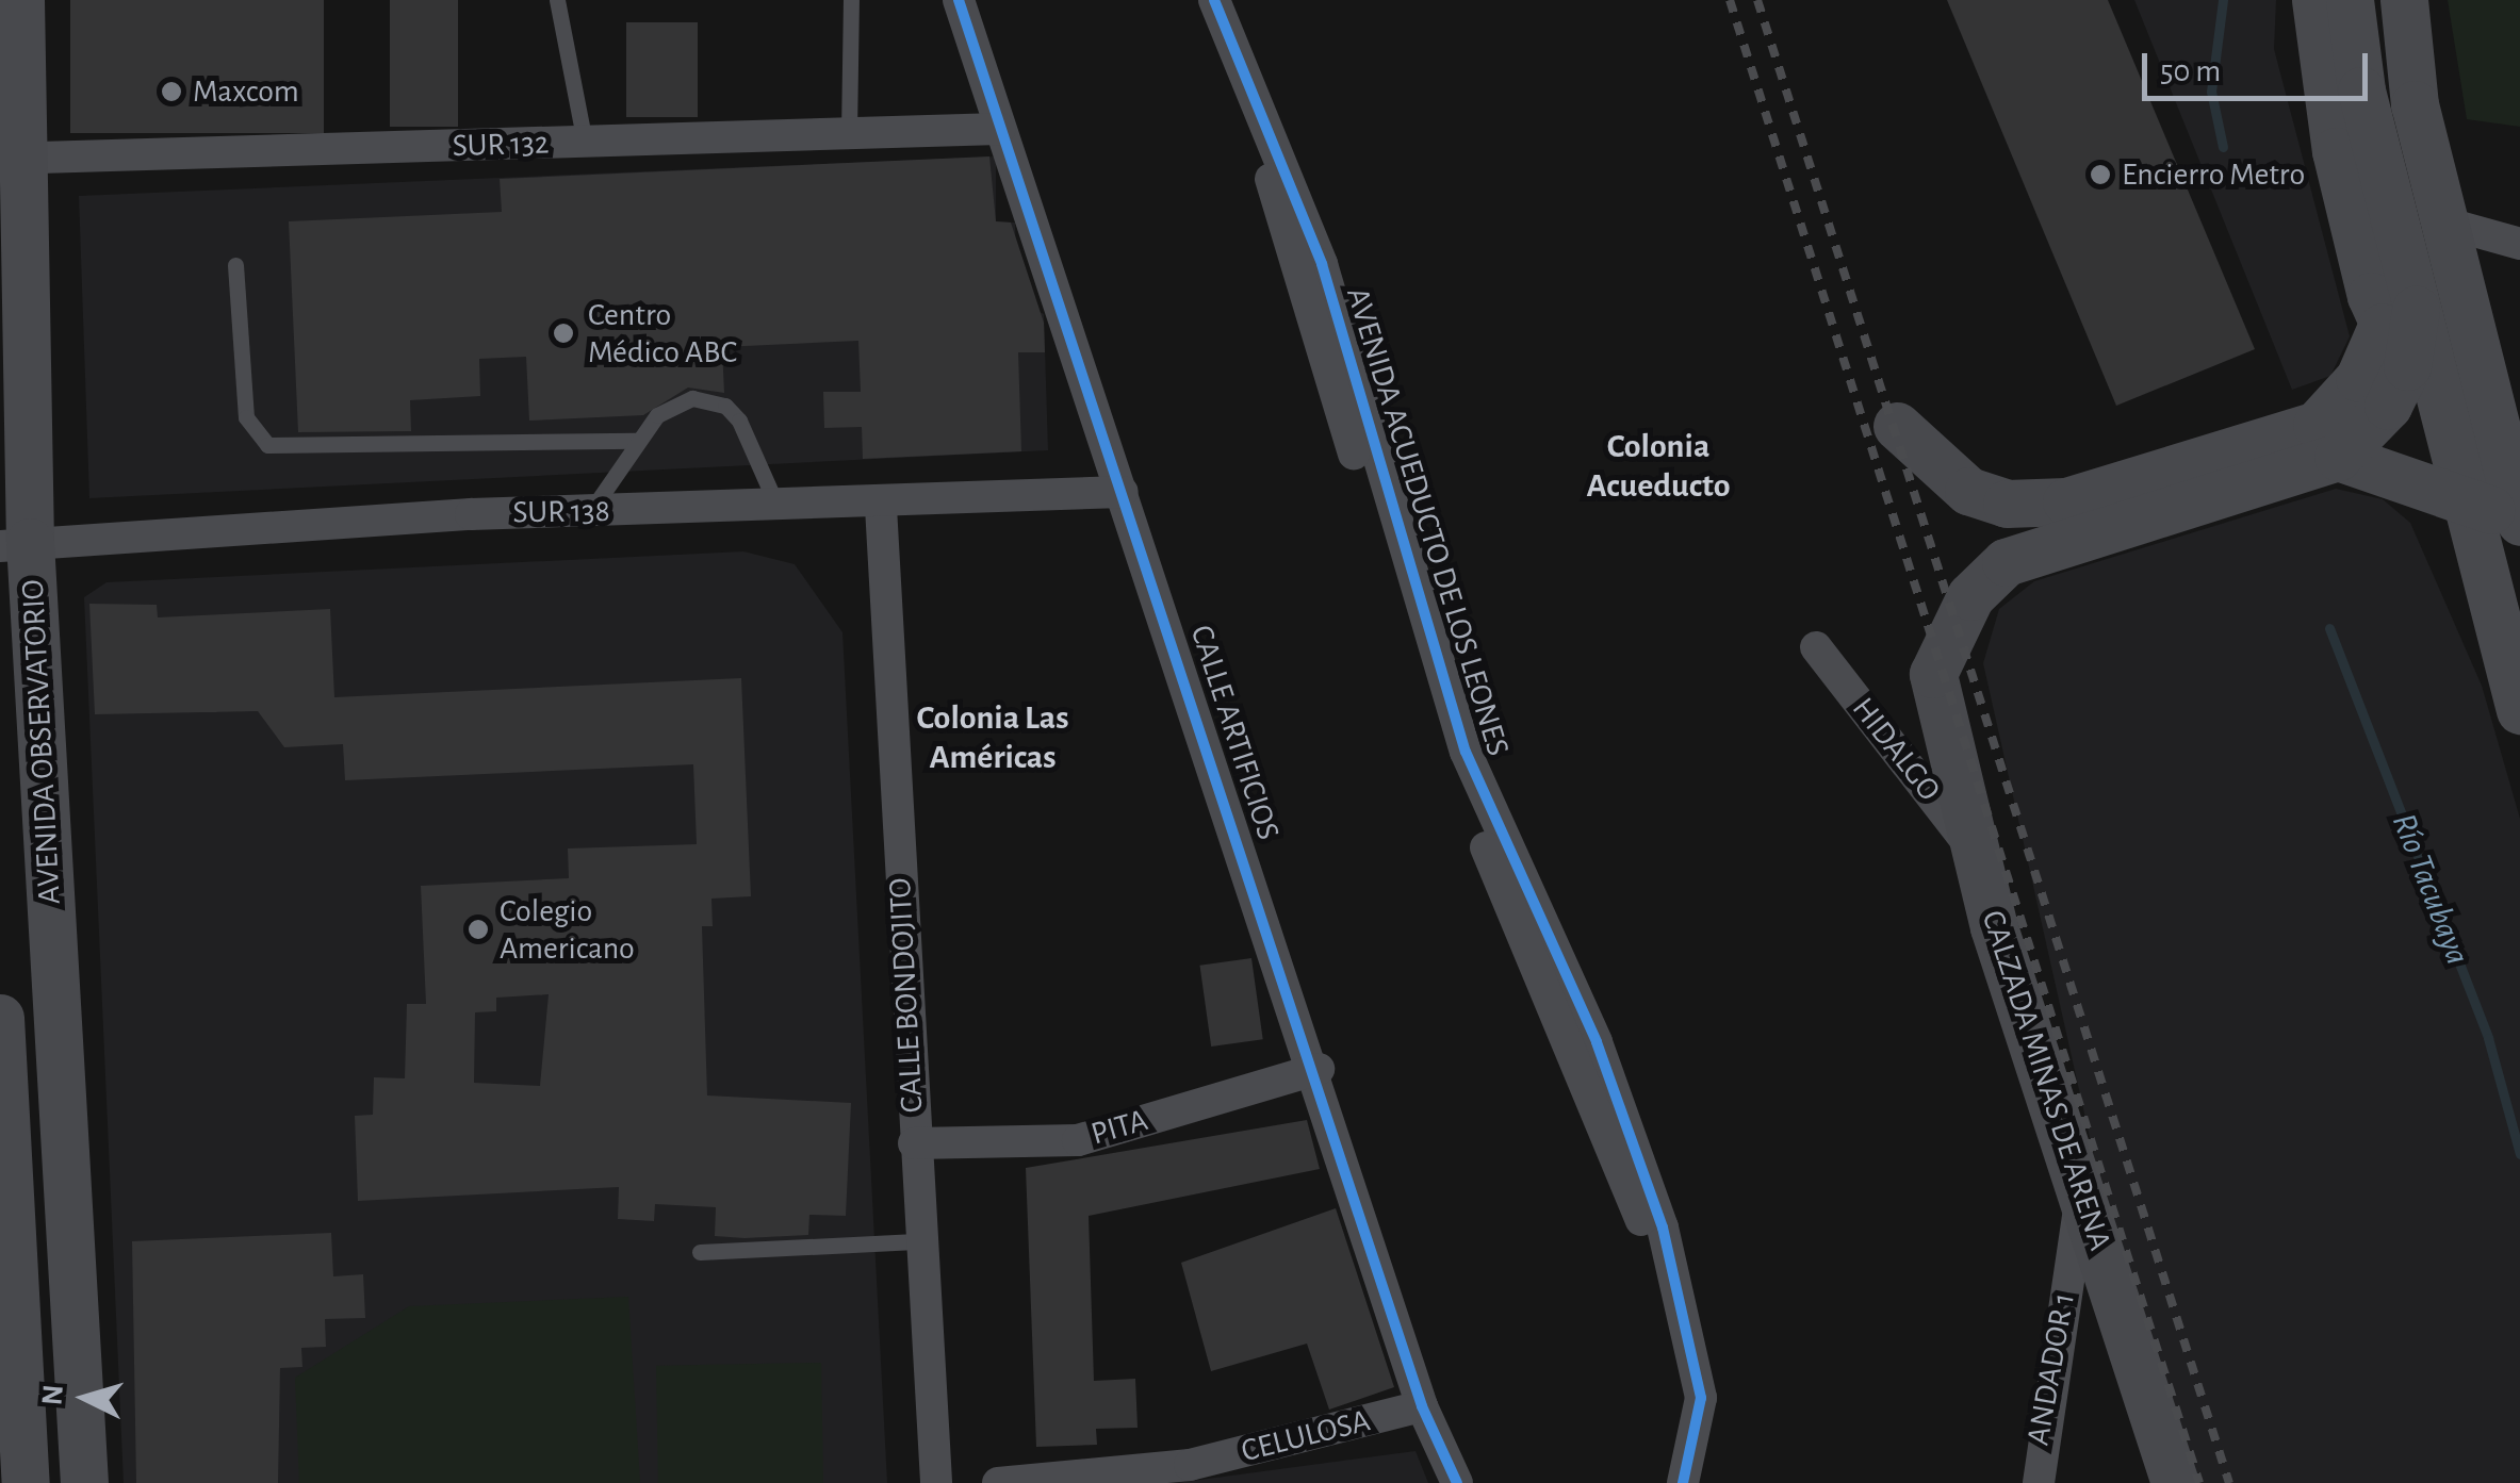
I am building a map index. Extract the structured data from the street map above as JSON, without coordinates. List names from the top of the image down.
{
  "streets": {
    "street": [
      "SUR 132",
      "SUR 138",
      "AVENIDA ACUEDUCTO DE LOS LEONES",
      "CALLE ARTIFICIOS",
      "AVENIDA OBSERVATORIO",
      "HIDALGO",
      "CALLE BONDOJITO",
      "CALZADA MINAS DE ARENA",
      "PITA",
      "ANDADOR 1",
      "CELULOSA"
    ]
  },
  "crossings": [
    ["SUR 132", "CALLE ARTIFICIOS"],
    ["SUR 132", "AVENIDA OBSERVATORIO"],
    ["SUR 138", "CALLE ARTIFICIOS"],
    ["SUR 138", "AVENIDA OBSERVATORIO"],
    ["SUR 138", "CALLE BONDOJITO"],
    ["CALLE ARTIFICIOS", "PITA"],
    ["CALLE ARTIFICIOS", "CELULOSA"],
    ["HIDALGO", "CALZADA MINAS DE ARENA"],
    ["CALLE BONDOJITO", "PITA"],
    ["CALZADA MINAS DE ARENA", "ANDADOR 1"]
  ],
  "districts": ["Colonia Acueducto", "Colonia Las Américas"],
  "water": ["Río Tacubaya"],
  "places": [
    "Maxcom",
    "Encierro Metro",
    "Centro Médico ABC",
    "Colegio Americano"
  ],
  "scale_bar": "50 m",
  "north": "left"
}
